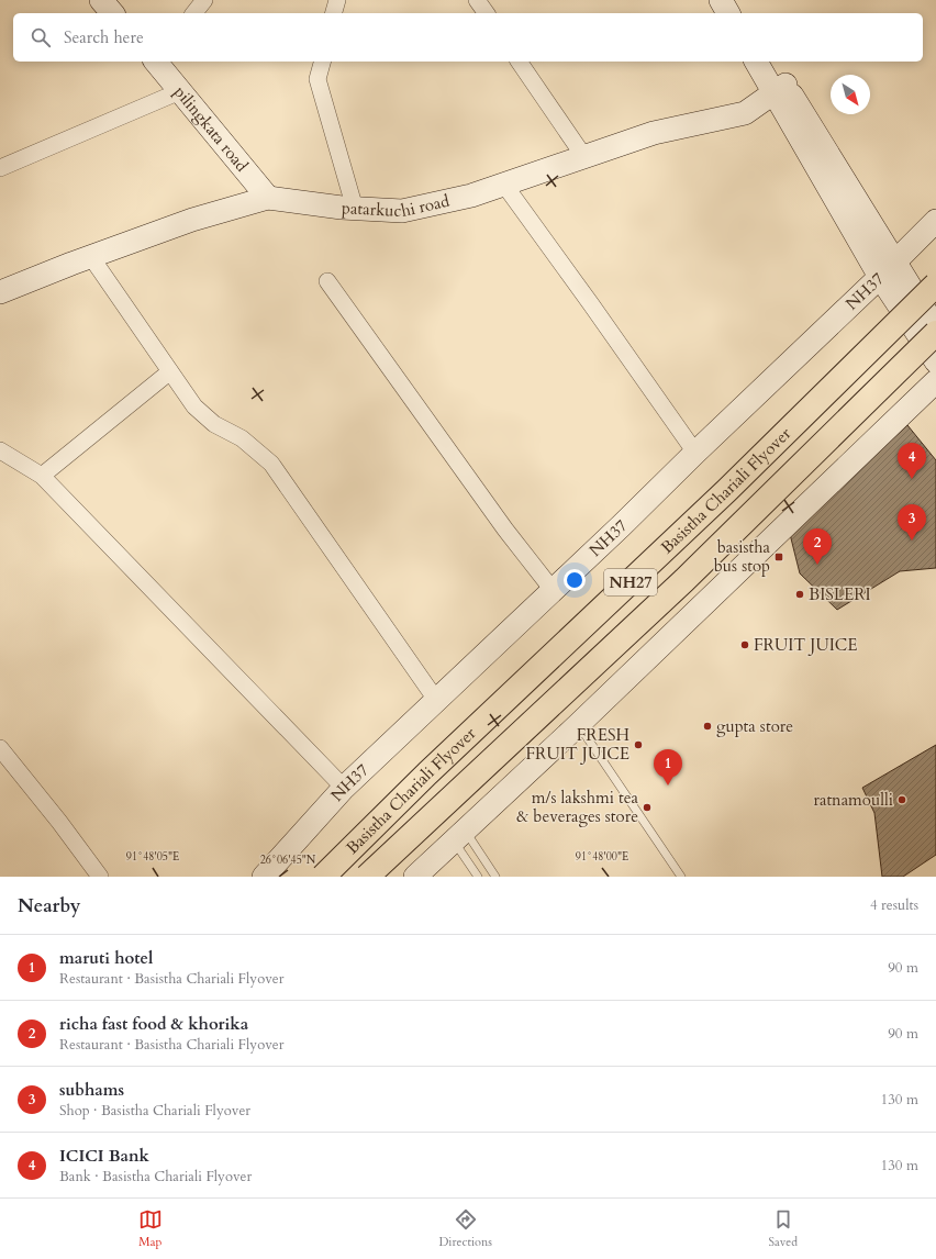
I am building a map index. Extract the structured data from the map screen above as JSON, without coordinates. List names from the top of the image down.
{
  "streets": {
    "highway": ["Basistha Chariali Flyover", "NH27"],
    "street": ["pilingkata road", "patarkuchi road", "NH37"]
  },
  "crossings": [
    ["pilingkata road", "patarkuchi road"]
  ],
  "places": {
    "transit": ["basistha bus stop"],
    "other": [
      "BISLERI",
      "FRUIT JUICE",
      "gupta store",
      "FRESH FRUIT JUICE",
      "ratnamoulli",
      "m/s lakshmi tea & beverages store"
    ]
  },
  "north": "bottom right",
  "page": {
    "search": "Search here",
    "pins": [
      "4",
      "3",
      "2",
      "1"
    ],
    "heading": ["Nearby", "4 results"],
    "list": [
      {
        "mark": "1",
        "name": "maruti hotel",
        "note": "Restaurant · Basistha Chariali Flyover",
        "value": "90 m"
      },
      {
        "mark": "2",
        "name": "richa fast food & khorika",
        "note": "Restaurant · Basistha Chariali Flyover",
        "value": "90 m"
      },
      {
        "mark": "3",
        "name": "subhams",
        "note": "Shop · Basistha Chariali Flyover",
        "value": "130 m"
      },
      {
        "mark": "4",
        "name": "ICICI Bank",
        "note": "Bank · Basistha Chariali Flyover",
        "value": "130 m"
      }
    ],
    "nav": ["Map", "Directions", "Saved"]
  },
  "coordinates": ["91°48'05\"E", "91°48'00\"E", "26°06'45\"N"]
}
